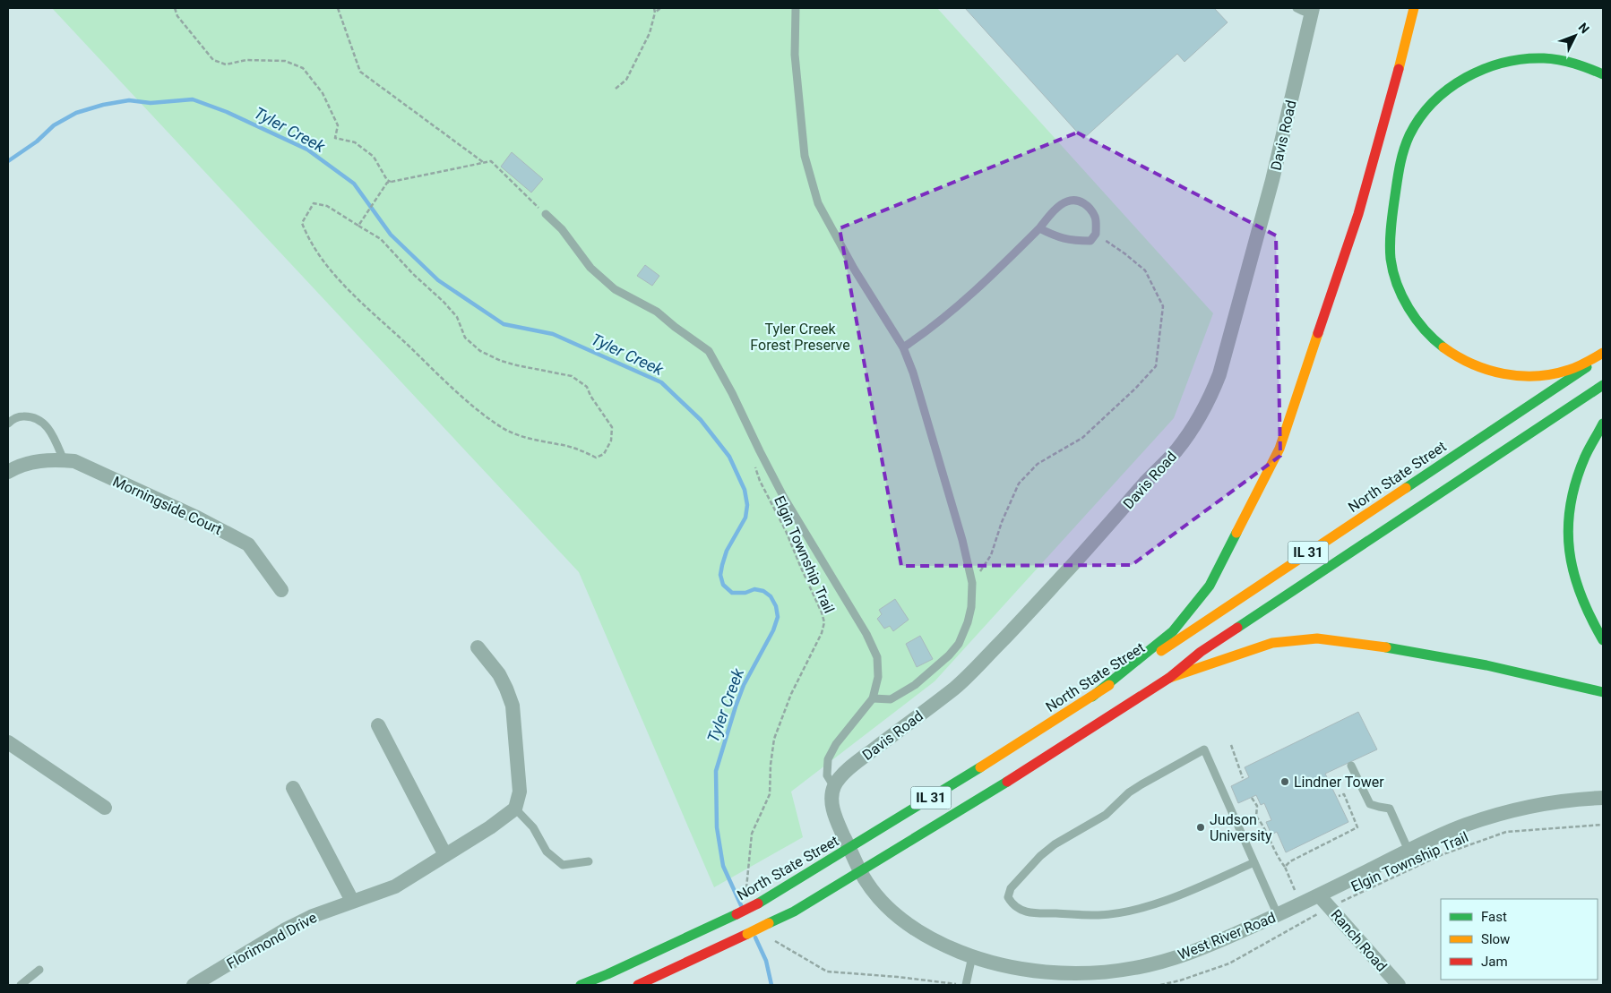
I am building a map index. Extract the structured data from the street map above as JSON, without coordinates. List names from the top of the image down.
{
  "streets": {
    "main road": ["North State Street", "IL 31"],
    "street": [
      "Davis Road",
      "Morningside Court",
      "West River Road",
      "Florimond Drive",
      "Ranch Road"
    ],
    "path": ["Elgin Township Trail"]
  },
  "crossings": [
    ["North State Street", "West River Road"],
    ["IL 31", "West River Road"],
    ["Elgin Township Trail", "Ranch Road"],
    ["West River Road", "Ranch Road"]
  ],
  "water": ["Tyler Creek"],
  "parks": ["Tyler Creek Forest Preserve"],
  "places": ["Lindner Tower", "Judson University"],
  "legend": ["Fast", "Slow", "Jam"],
  "north": "top right"
}
